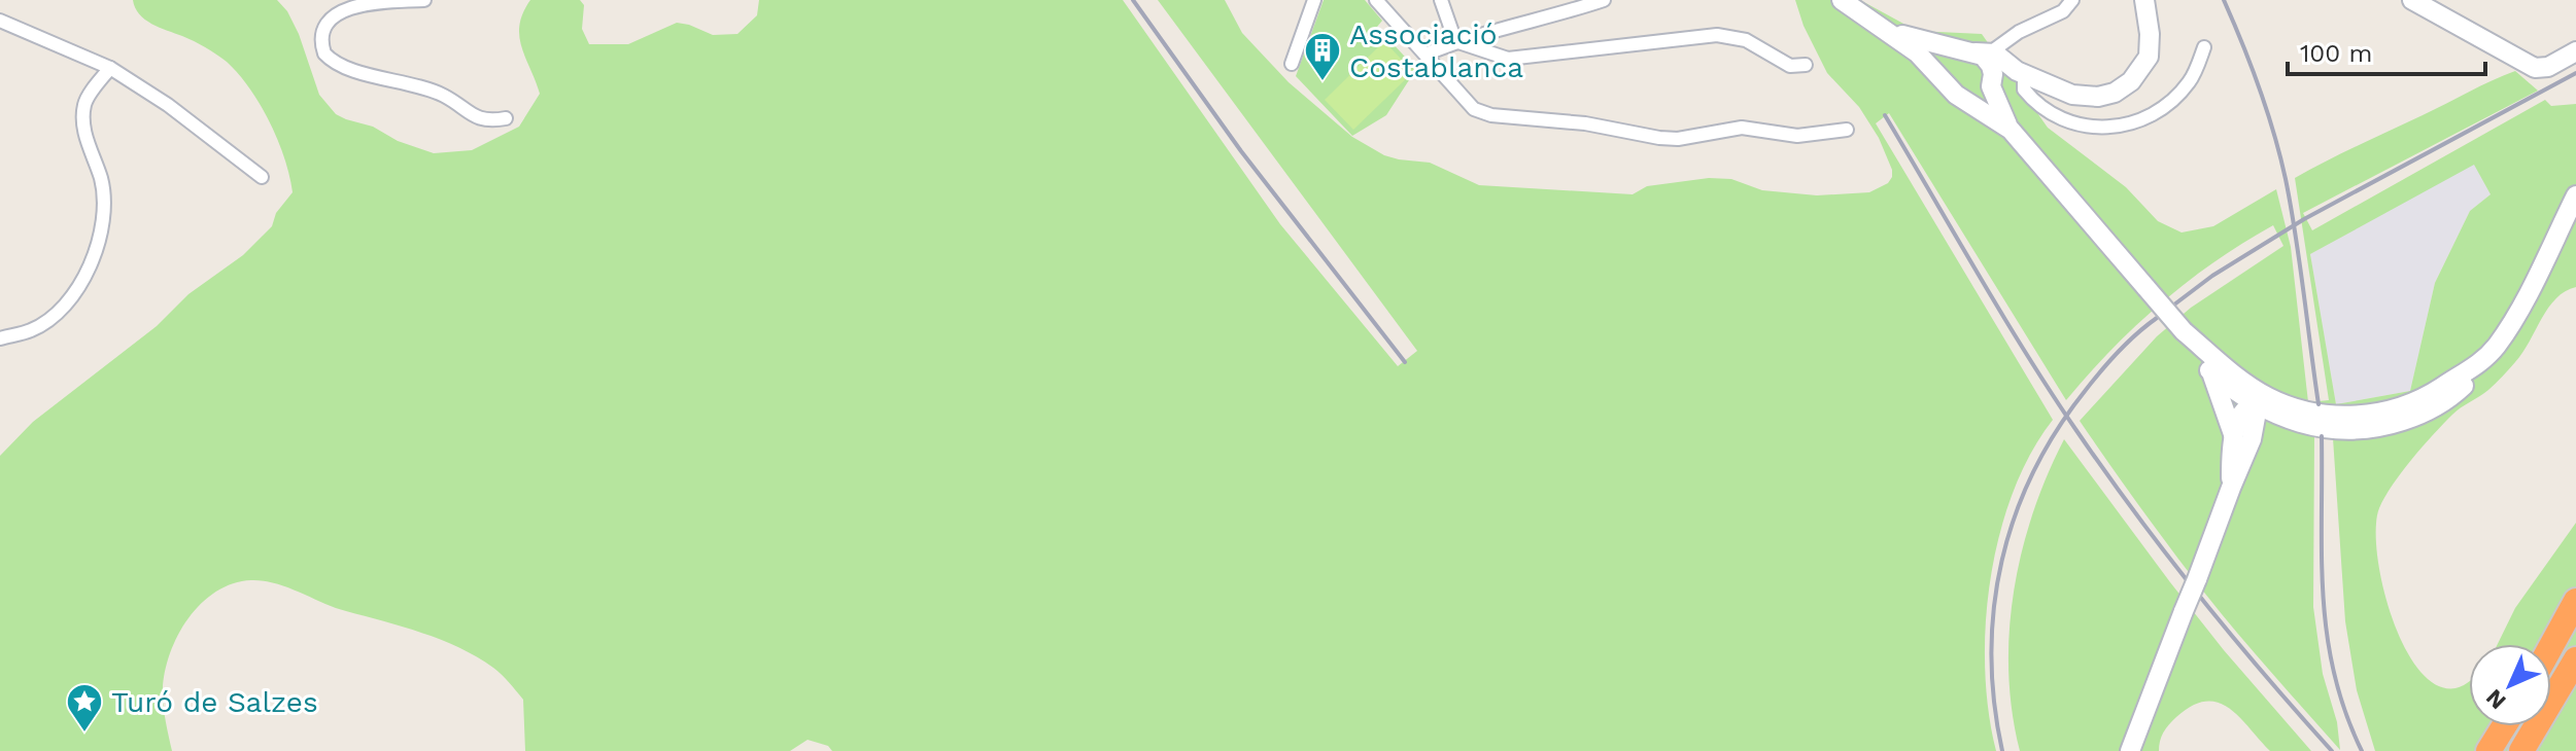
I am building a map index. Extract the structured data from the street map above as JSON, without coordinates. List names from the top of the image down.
{
  "places": {
    "building": ["Associació Costablanca"],
    "place": ["Turó de Salzes"]
  },
  "scale_bar": "100 m",
  "north": "bottom left"
}
